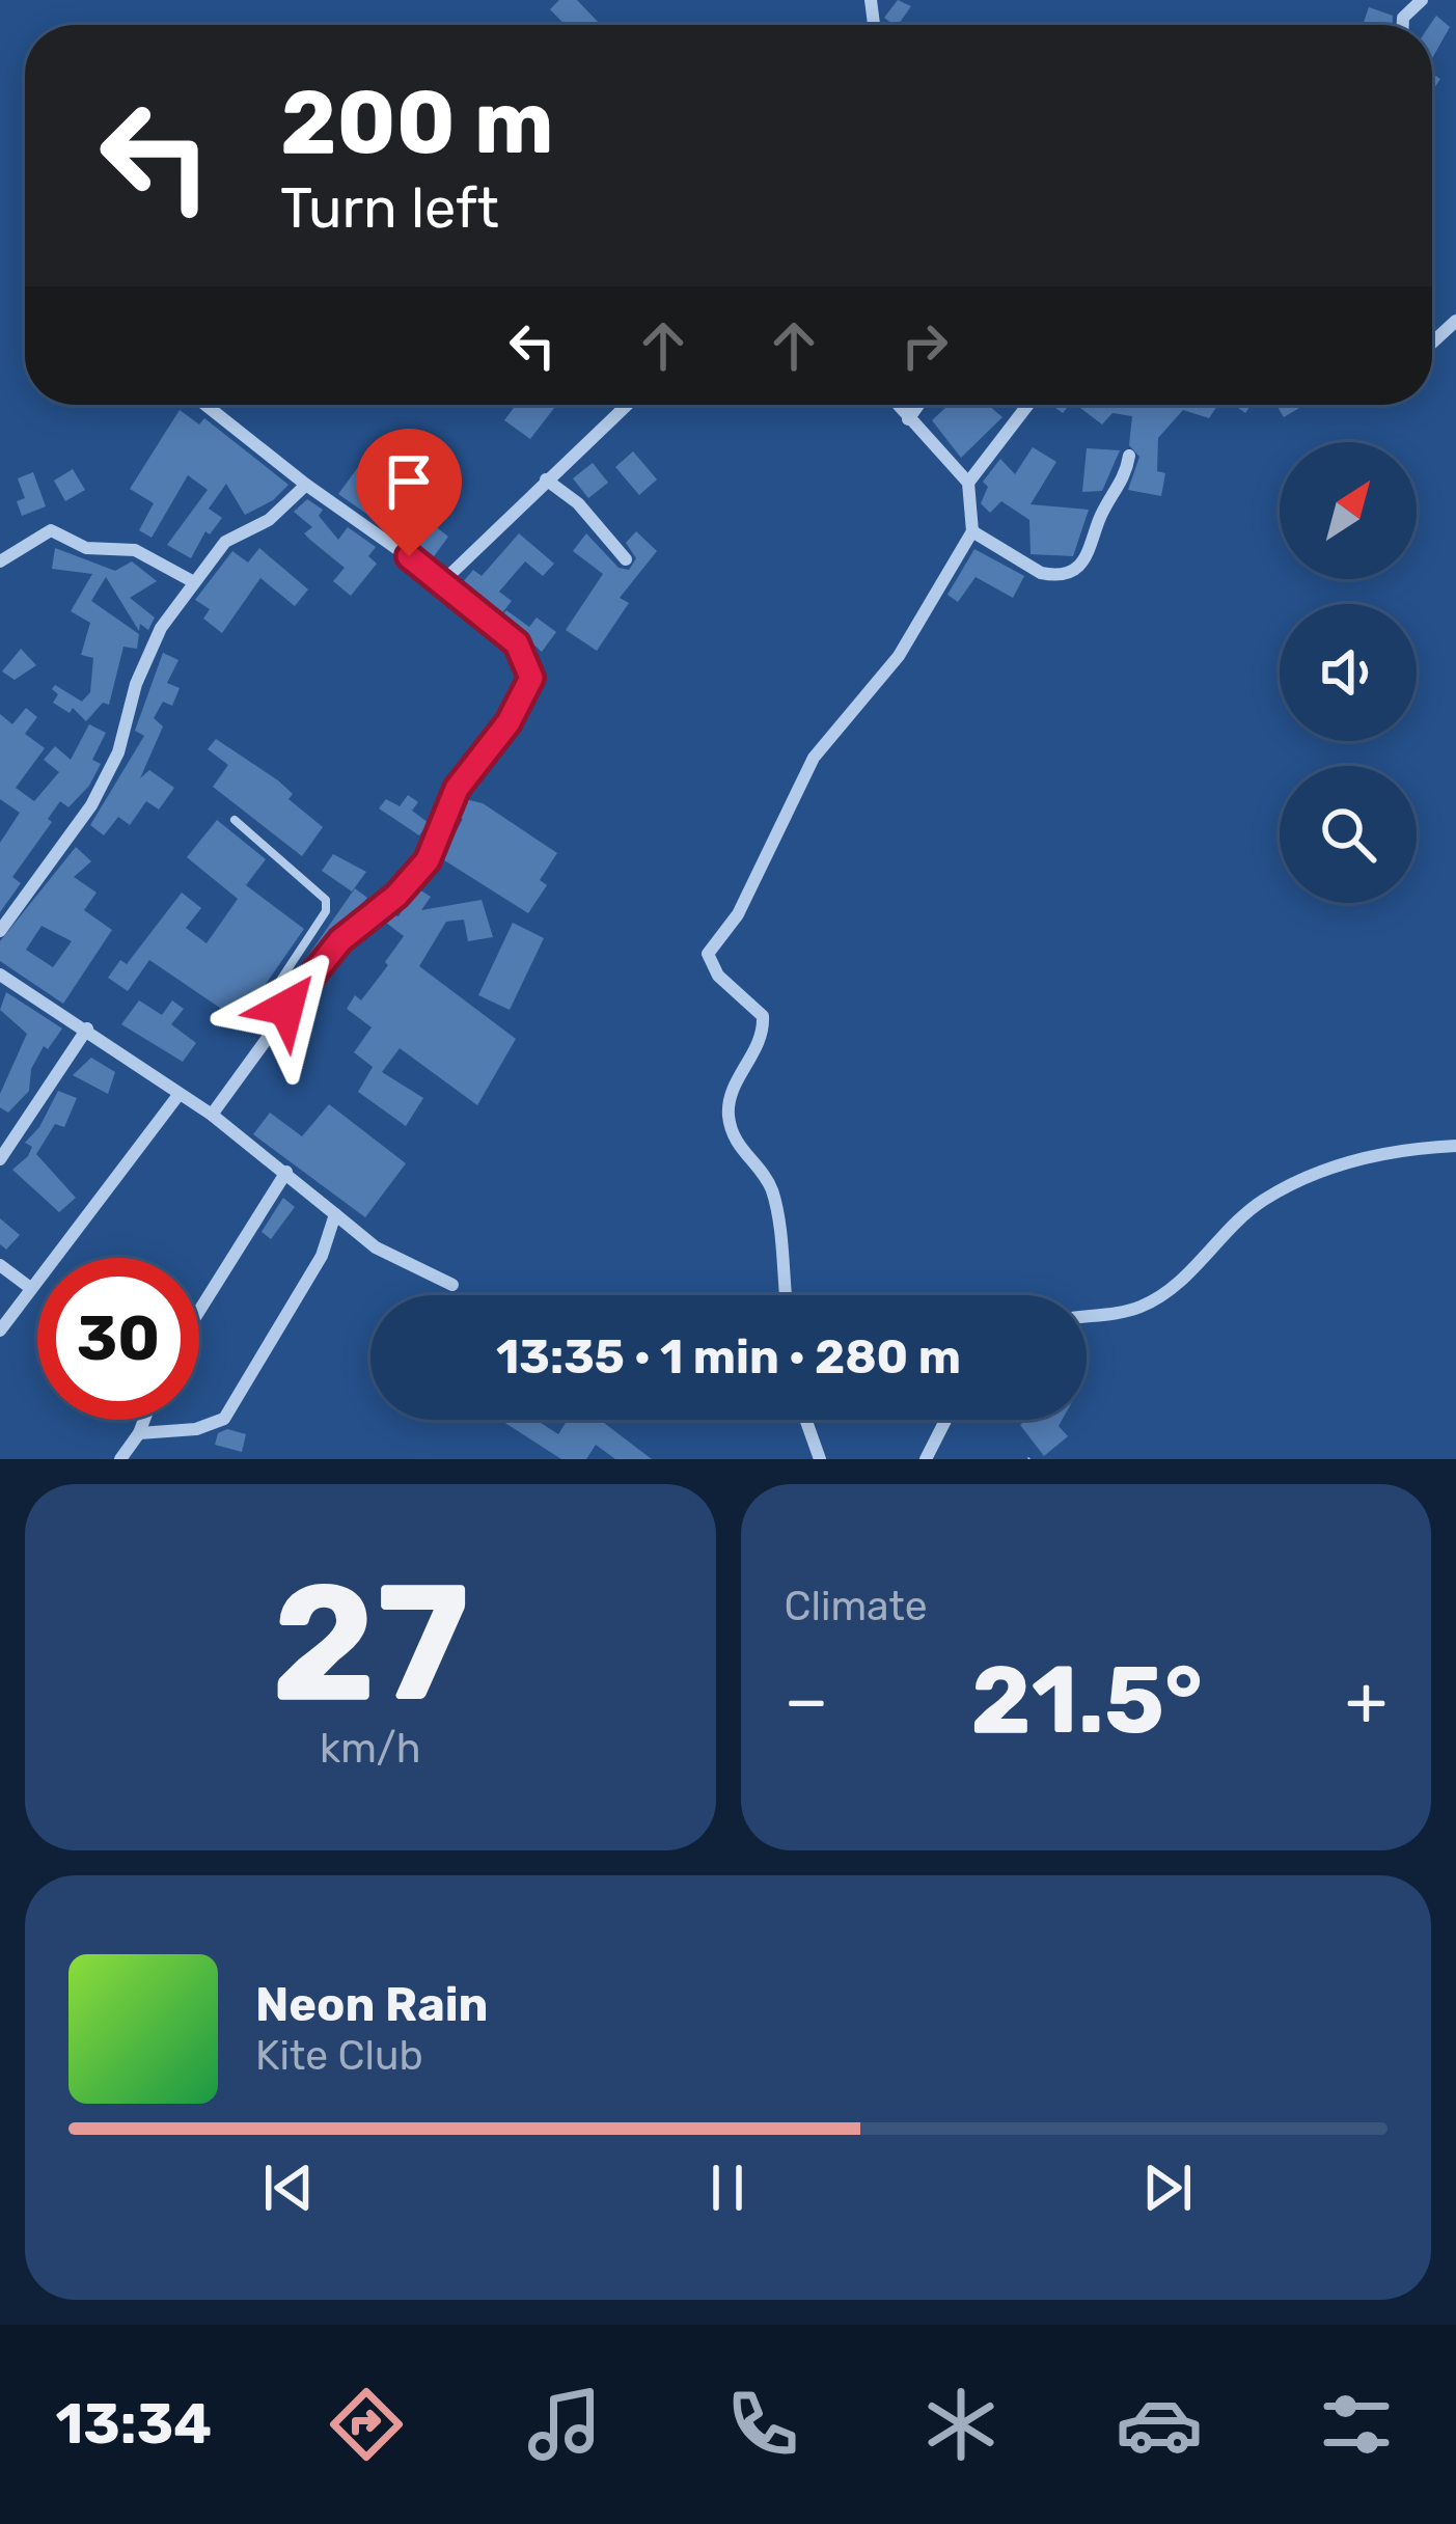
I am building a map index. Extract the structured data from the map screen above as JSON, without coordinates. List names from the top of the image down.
{
  "north": "top right",
  "page": {
    "turn": ["200 m", "Turn left"],
    "limit": "30",
    "trip": "13:35 · 1 min · 280 m",
    "tile": [
      ["27", "km/h"],
      "Climate"
    ],
    "heat": ["−", "21.5°", "+"],
    "song": ["Neon Rain", "Kite Club"],
    "tabs": "13:34"
  }
}
